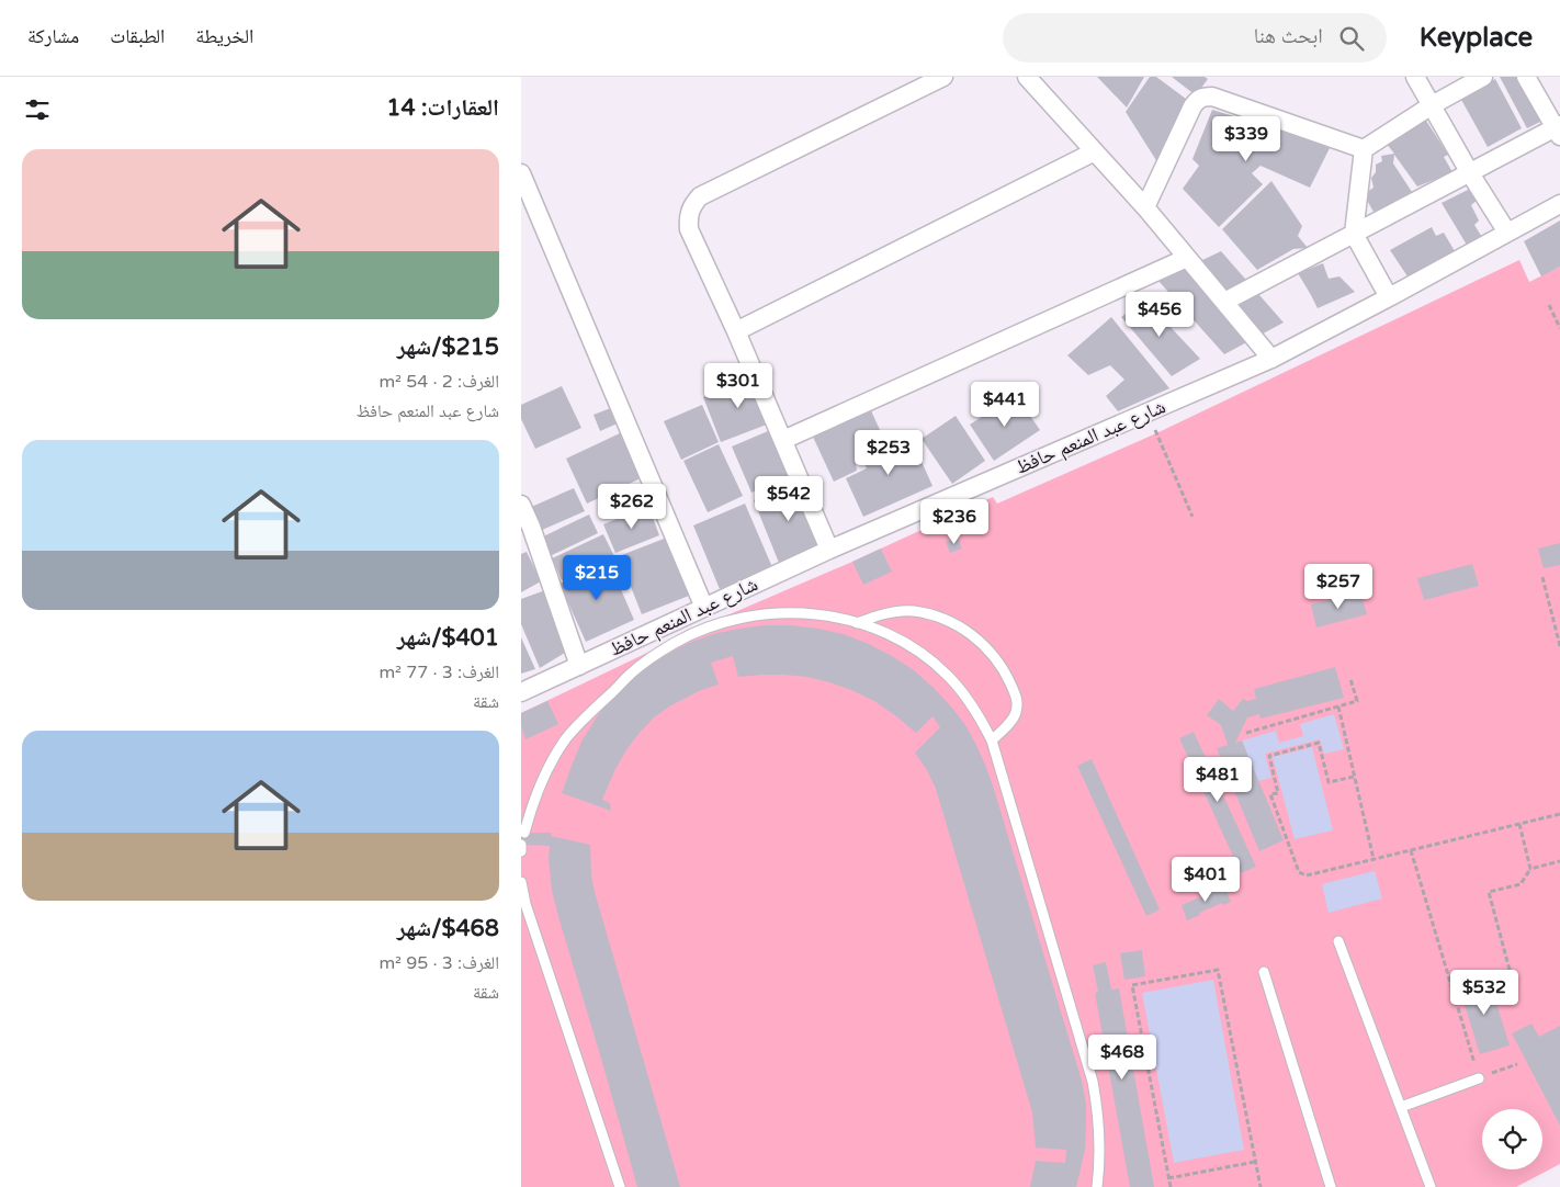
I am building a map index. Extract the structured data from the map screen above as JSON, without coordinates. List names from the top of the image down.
{
  "streets": {
    "street": ["شارع عبد المنعم حافظ"]
  },
  "page": {
    "header": "Keyplace",
    "search": "ابحث هنا",
    "nav": ["الخريطة", "الطبقات", "مشاركة"],
    "heading": "العقارات: 14",
    "price": [
      "$339",
      "$456",
      "$301",
      "$441",
      "$253",
      "$542",
      "$262",
      "$236",
      "$215",
      "$257",
      "$481",
      "$401",
      "$532",
      "$468"
    ],
    "list": [
      {
        "name": "$215/شهر",
        "note": "الغرف: 2 · 54 m² · شارع عبد المنعم حافظ"
      },
      {
        "name": "$401/شهر",
        "note": "الغرف: 3 · 77 m² · شقة"
      },
      {
        "name": "$468/شهر",
        "note": "الغرف: 3 · 95 m² · شقة"
      }
    ]
  }
}
